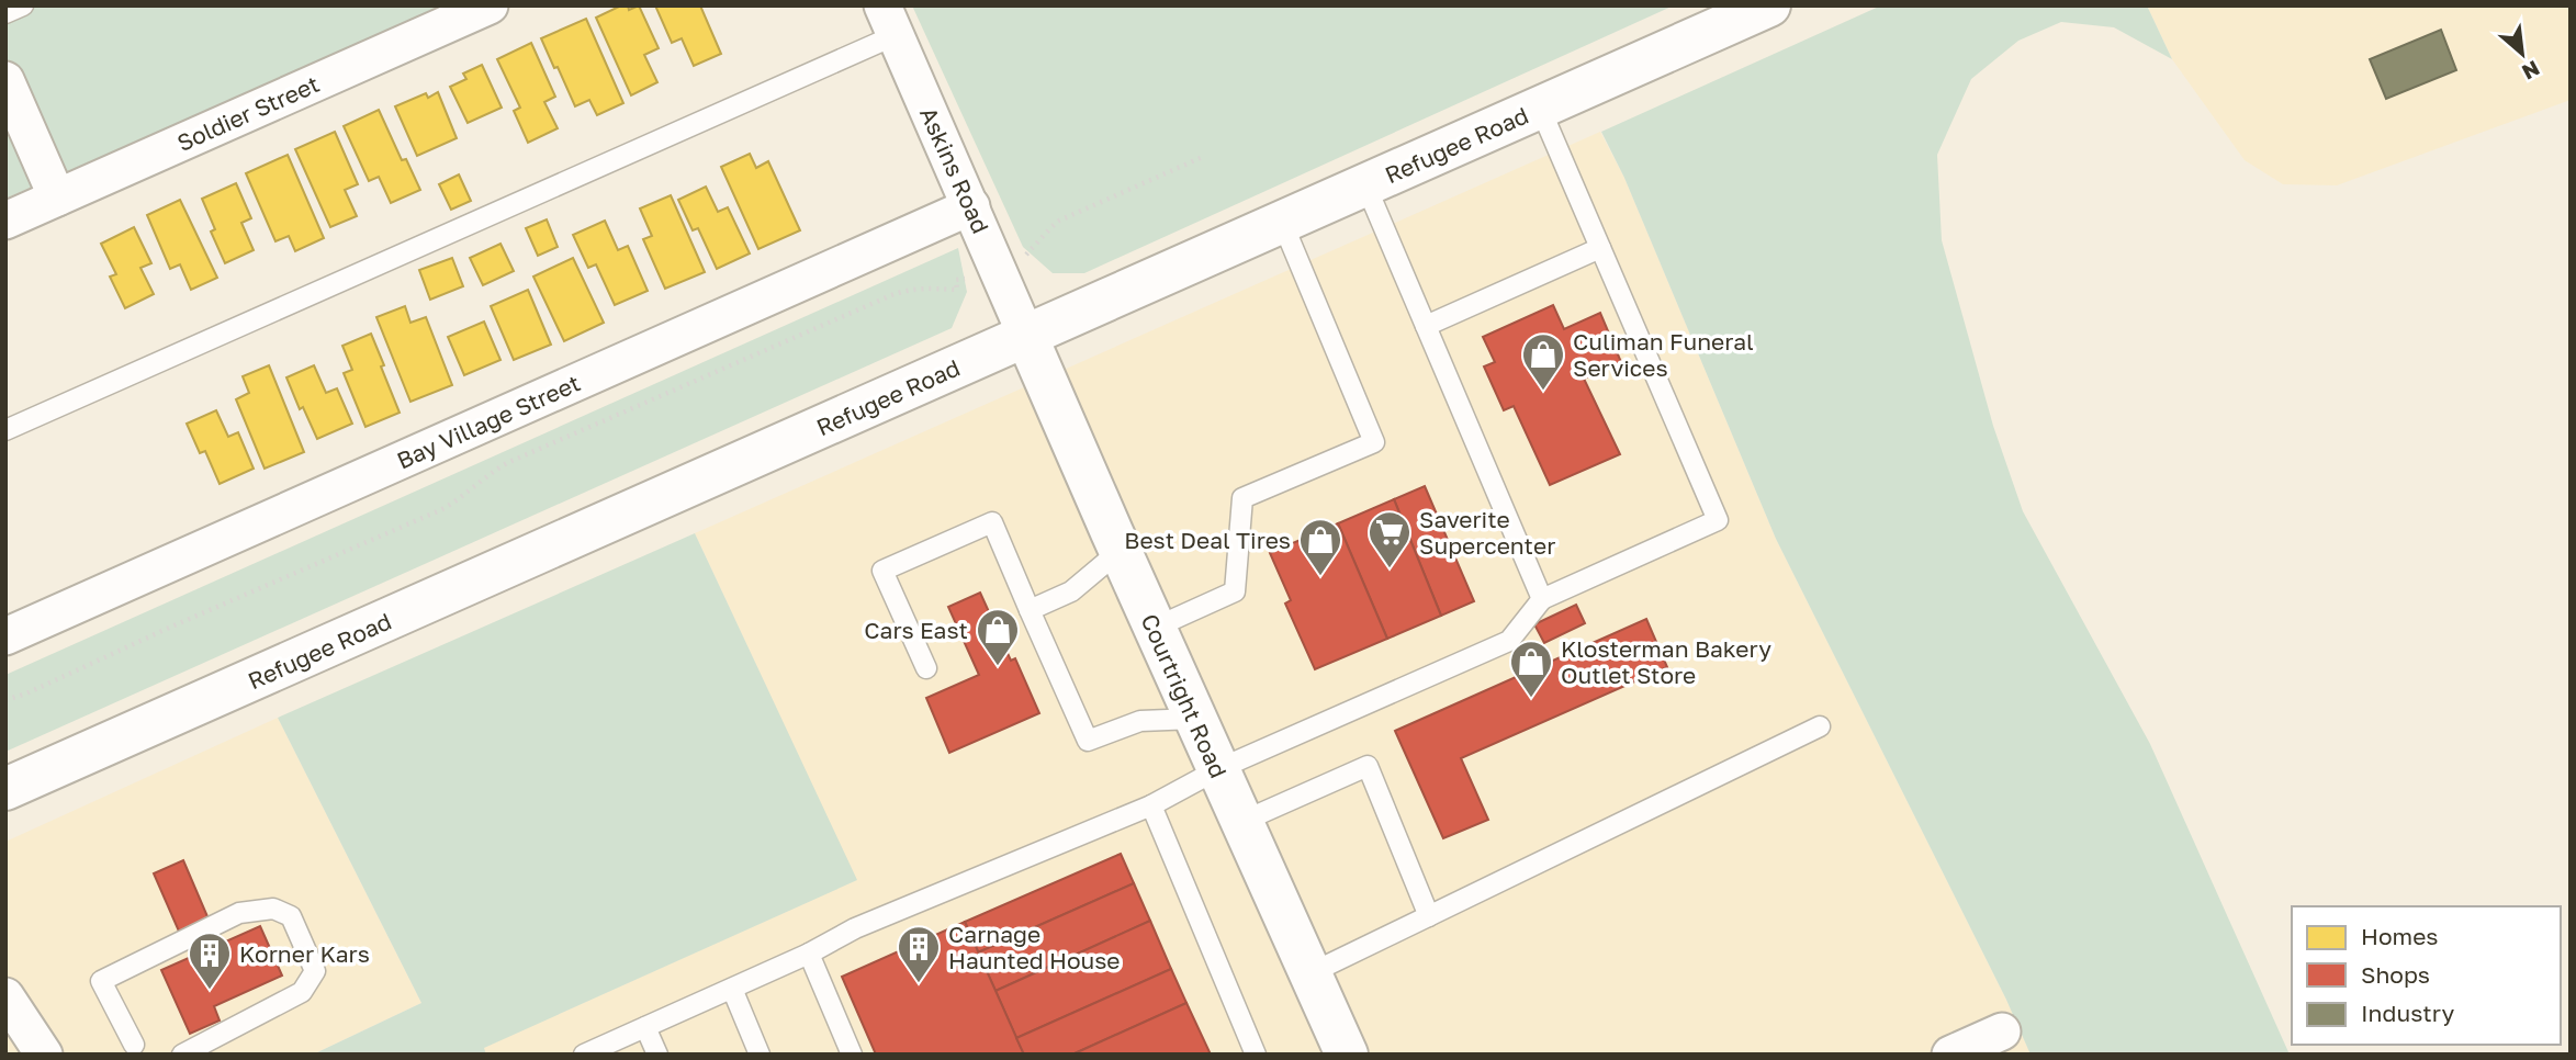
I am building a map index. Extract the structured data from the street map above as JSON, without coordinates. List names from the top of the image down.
{
  "streets": {
    "main road": ["Refugee Road", "Courtright Road"],
    "street": ["Soldier Street", "Askins Road", "Bay Village Street"]
  },
  "crossings": [
    ["Refugee Road", "Askins Road"],
    ["Refugee Road", "Courtright Road"],
    ["Askins Road", "Bay Village Street"],
    ["Askins Road", "Courtright Road"]
  ],
  "places": {
    "shop": [
      "Culiman Funeral Services",
      "Best Deal Tires",
      "Cars East",
      "Klosterman Bakery Outlet Store"
    ],
    "supermarket": ["Saverite Supercenter"],
    "building": ["Carnage Haunted House", "Korner Kars"]
  },
  "legend": ["Homes", "Shops", "Industry"],
  "north": "bottom right"
}
